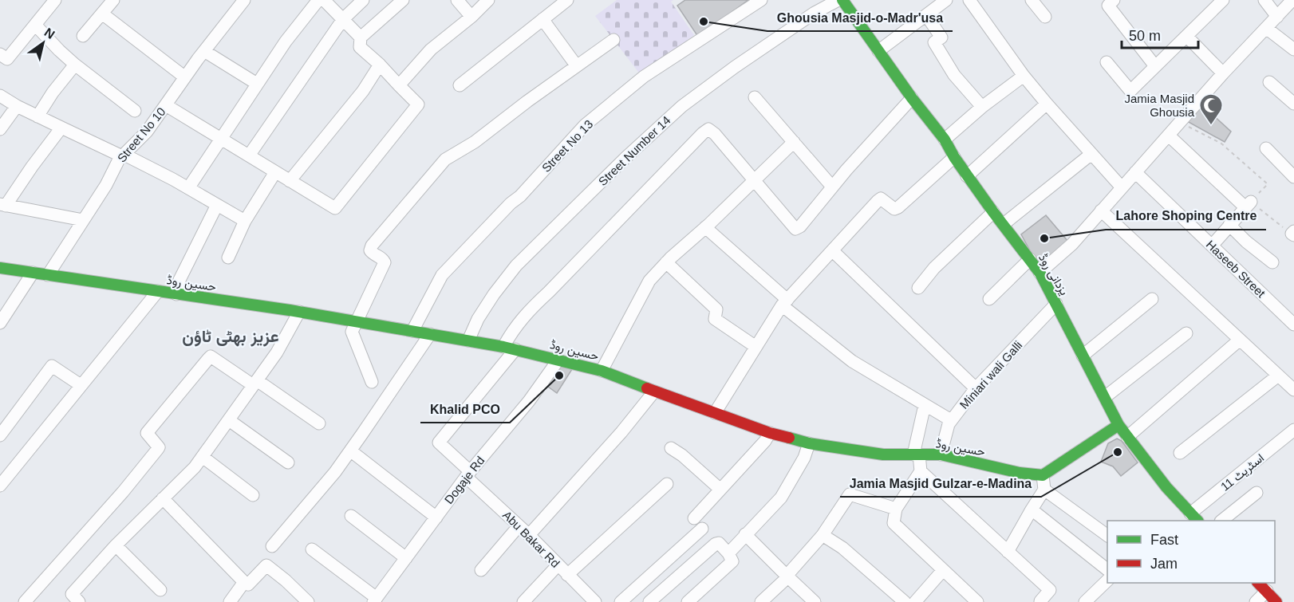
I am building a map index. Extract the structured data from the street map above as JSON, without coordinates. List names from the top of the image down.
{
  "streets": {
    "street": [
      "Street No 10",
      "Street No 13",
      "Street Number 14",
      "Haseeb Street",
      "یزدانی روڈ",
      "حسین روڈ",
      "Miniari wali Galli",
      "اسٹریٹ 11",
      "Dogaje Rd",
      "Abu Bakar Rd"
    ]
  },
  "crossings": [
    ["Street No 10", "حسین روڈ"],
    ["Street No 13", "حسین روڈ"],
    ["Street Number 14", "یزدانی روڈ"],
    ["Street Number 14", "حسین روڈ"],
    ["یزدانی روڈ", "Miniari wali Galli"],
    ["یزدانی روڈ", "اسٹریٹ 11"],
    ["حسین روڈ", "Miniari wali Galli"],
    ["حسین روڈ", "Dogaje Rd"],
    ["حسین روڈ", "Abu Bakar Rd"],
    ["Dogaje Rd", "Abu Bakar Rd"]
  ],
  "districts": ["عزیز بھٹی ٹاؤن"],
  "places": {
    "other": [
      "Ghousia Masjid-o-Madr'usa",
      "Lahore Shoping Centre",
      "Khalid PCO",
      "Jamia Masjid Gulzar-e-Madina"
    ],
    "mosque": ["Jamia Masjid Ghousia"]
  },
  "legend": ["Fast", "Jam"],
  "scale_bar": "50 m",
  "north": "top right"
}
